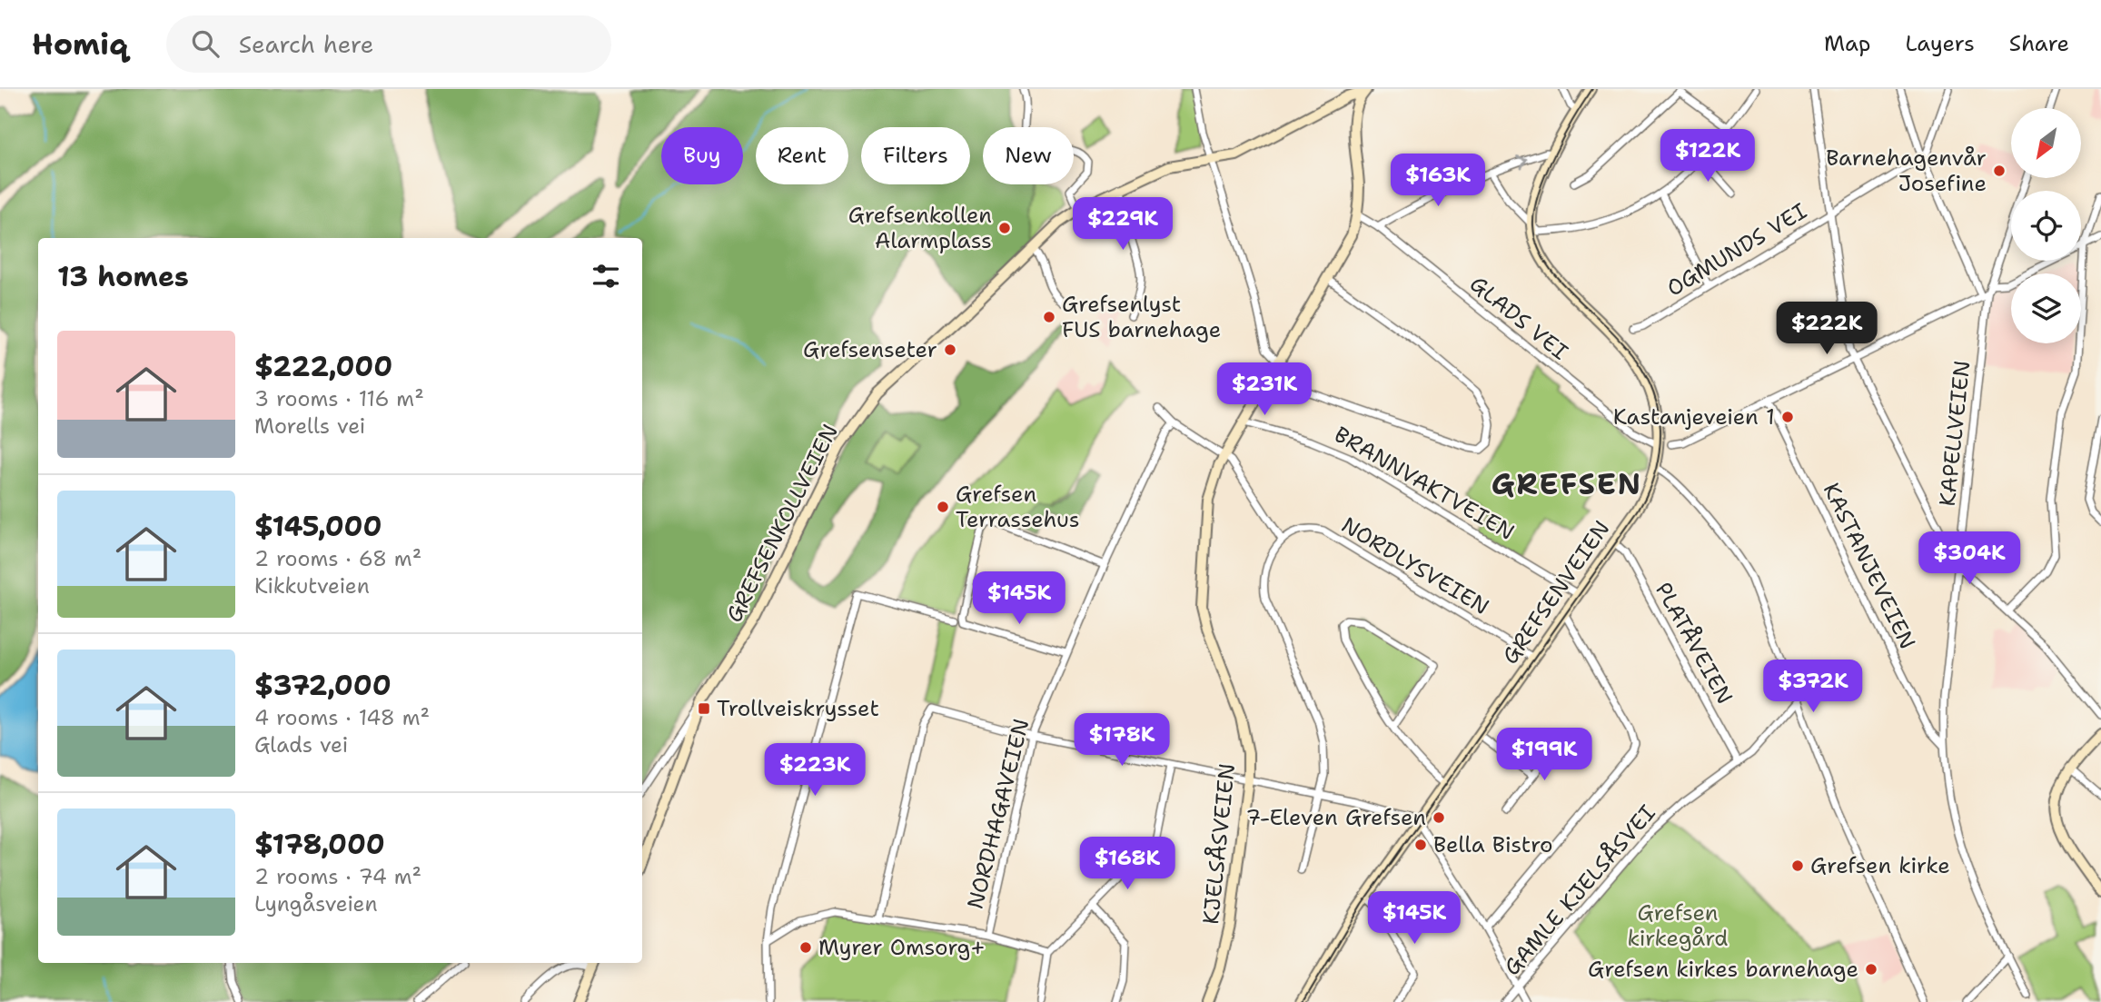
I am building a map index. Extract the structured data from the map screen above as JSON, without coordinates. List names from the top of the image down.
{
  "streets": {
    "street": [
      "OGMUNDS VEI",
      "GLADS VEI",
      "KAPELLVEIEN",
      "BRANNVAKTVEIEN",
      "GREFSENKOLLVEIEN",
      "NORDLYSVEIEN",
      "KASTANJEVEIEN",
      "GREFSENVEIEN",
      "PLATÅVEIEN",
      "NORDHAGAVEIEN",
      "KJELSÅSVEIEN",
      "GAMLE KJELSÅSVEI"
    ]
  },
  "crossings": [
    ["GLADS VEI", "GREFSENVEIEN"],
    ["GLADS VEI", "KJELSÅSVEIEN"],
    ["KAPELLVEIEN", "KASTANJEVEIEN"],
    ["BRANNVAKTVEIEN", "GREFSENVEIEN"],
    ["BRANNVAKTVEIEN", "KJELSÅSVEIEN"],
    ["GREFSENKOLLVEIEN", "KJELSÅSVEIEN"],
    ["NORDLYSVEIEN", "GREFSENVEIEN"],
    ["GREFSENVEIEN", "PLATÅVEIEN"],
    ["PLATÅVEIEN", "GAMLE KJELSÅSVEI"]
  ],
  "districts": ["GREFSEN"],
  "parks": ["Grefsen kirkegård"],
  "places": {
    "other": [
      "Barnehagenvår Josefine",
      "Grefsenkollen Alarmplass",
      "Grefsenlyst FUS barnehage",
      "Grefsenseter",
      "Kastanjeveien 1",
      "Grefsen Terrassehus",
      "7-Eleven Grefsen",
      "Bella Bistro",
      "Grefsen kirke",
      "Myrer Omsorg+",
      "Grefsen kirkes barnehage"
    ],
    "transit": ["Trollveiskrysset"]
  },
  "north": "bottom left",
  "page": {
    "header": "Homiq",
    "search": "Search here",
    "nav": ["Map", "Layers", "Share"],
    "chip": [
      "Buy",
      "Rent",
      "Filters",
      "New"
    ],
    "price": [
      "$122K",
      "$163K",
      "$229K",
      "$222K",
      "$231K",
      "$304K",
      "$145K",
      "$372K",
      "$178K",
      "$199K",
      "$223K",
      "$168K",
      "$145K"
    ],
    "heading": "13 homes",
    "list": [
      {
        "name": "$222,000",
        "note": "3 rooms · 116 m² · Morells vei"
      },
      {
        "name": "$145,000",
        "note": "2 rooms · 68 m² · Kikkutveien"
      },
      {
        "name": "$372,000",
        "note": "4 rooms · 148 m² · Glads vei"
      },
      {
        "name": "$178,000",
        "note": "2 rooms · 74 m² · Lyngåsveien"
      }
    ]
  }
}
